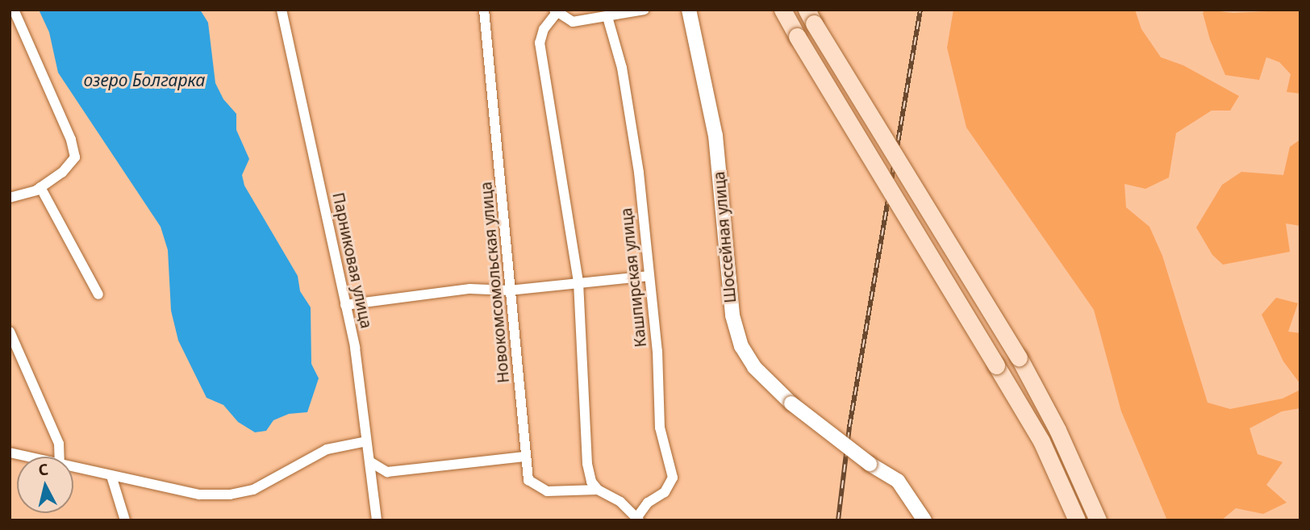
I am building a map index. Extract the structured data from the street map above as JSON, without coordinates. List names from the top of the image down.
{
  "streets": {
    "main road": ["Шоссейная улица"],
    "street": ["Парниковая улица", "Кашпирская улица", "Новокомсомольская улица"]
  },
  "water": ["озеро Болгарка"],
  "north": "top"
}
